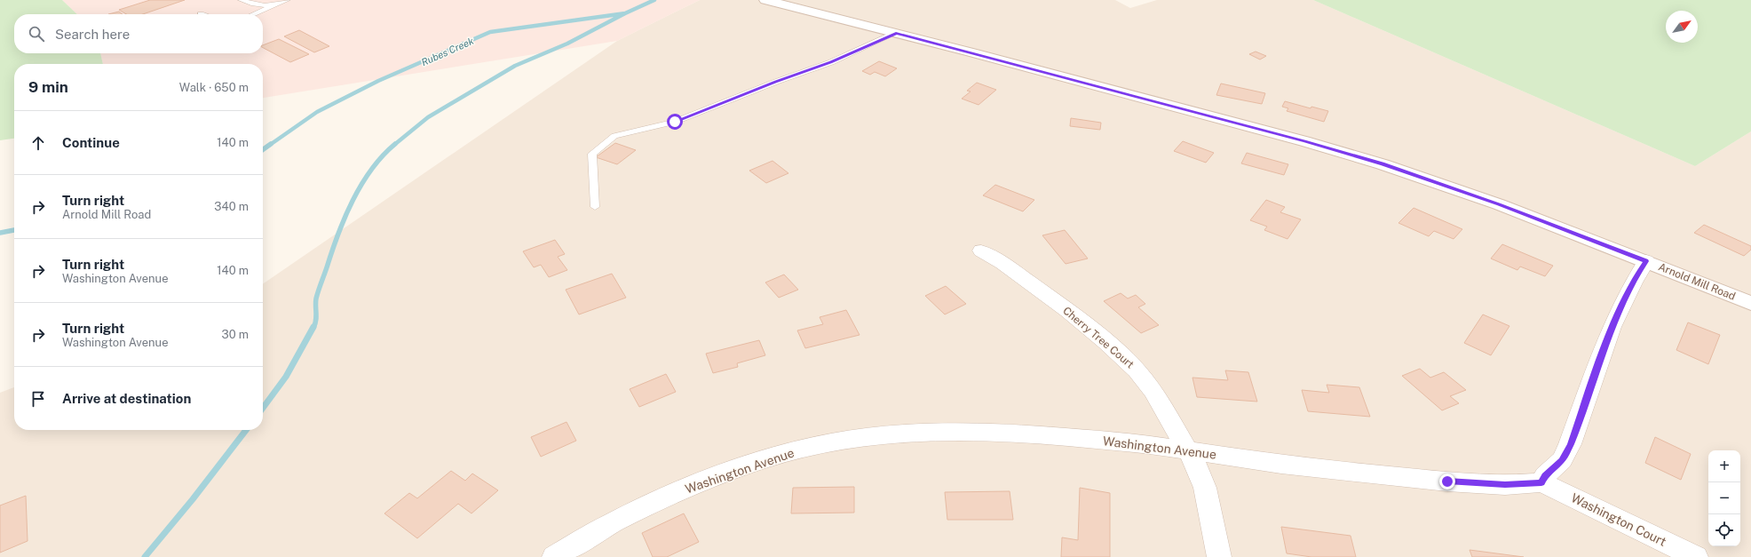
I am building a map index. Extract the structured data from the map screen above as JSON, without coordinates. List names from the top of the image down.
{
  "streets": {
    "main road": ["Arnold Mill Road"],
    "street": ["Cherry Tree Court", "Washington Avenue", "Washington Court"]
  },
  "crossings": [
    ["Cherry Tree Court", "Washington Avenue"],
    ["Washington Avenue", "Washington Court"]
  ],
  "water": ["Rubes Creek"],
  "north": "top right",
  "page": {
    "search": "Search here",
    "heading": ["9 min", "Walk · 650 m"],
    "list": [
      ["Continue", "140 m"],
      ["Turn right", "Arnold Mill Road", "340 m"],
      ["Turn right", "Washington Avenue", "140 m"],
      ["Turn right", "Washington Avenue", "30 m"],
      "Arrive at destination"
    ],
    "map_buttons": ["+", "−"]
  }
}
